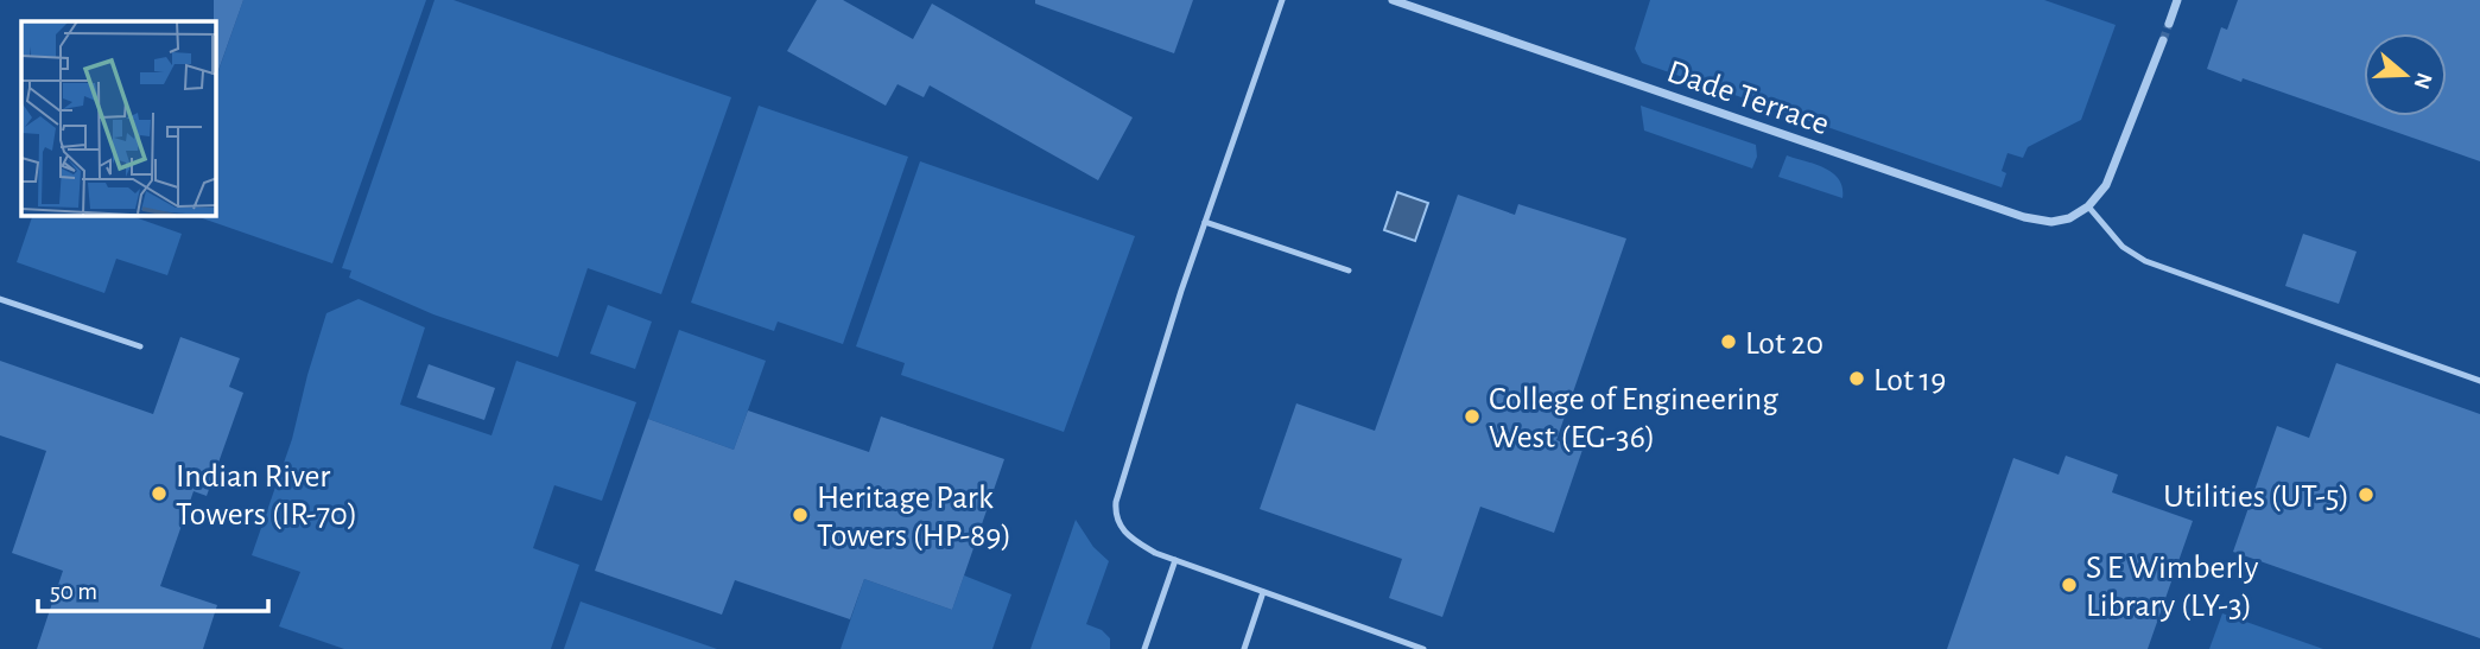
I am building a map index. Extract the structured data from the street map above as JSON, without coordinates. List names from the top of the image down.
{
  "streets": {
    "street": ["Dade Terrace"]
  },
  "places": [
    "Lot 20",
    "Lot 19",
    "College of Engineering West (EG-36)",
    "Indian River Towers (IR-70)",
    "Utilities (UT-5)",
    "Heritage Park Towers (HP-89)",
    "S E Wimberly Library (LY-3)"
  ],
  "scale_bar": "50 m",
  "north": "right"
}
